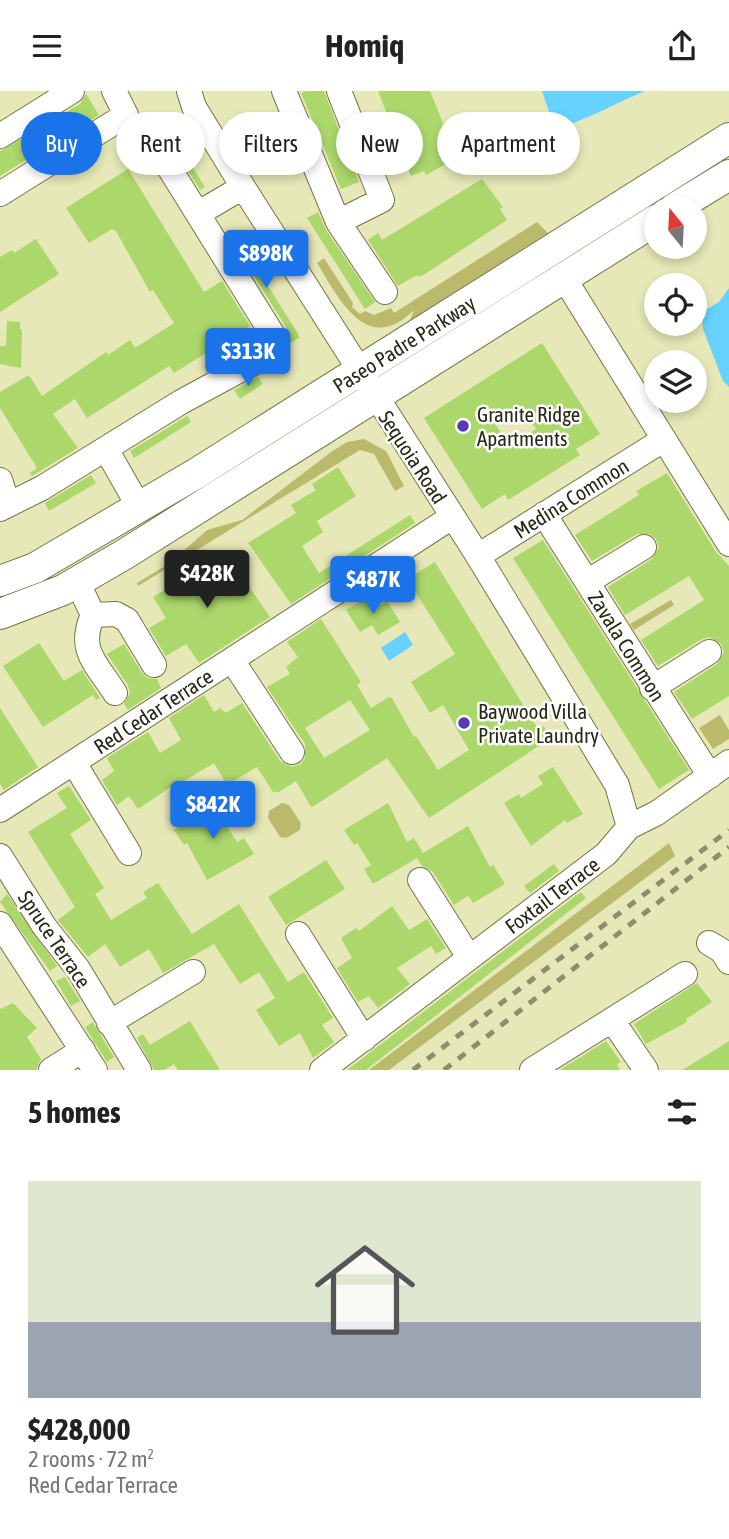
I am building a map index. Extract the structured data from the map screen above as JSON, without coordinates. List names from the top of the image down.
{
  "streets": {
    "main road": ["Paseo Padre Parkway"],
    "street": [
      "Sequoia Road",
      "Medina Common",
      "Zavala Common",
      "Red Cedar Terrace",
      "Foxtail Terrace",
      "Spruce Terrace"
    ]
  },
  "crossings": [
    ["Paseo Padre Parkway", "Sequoia Road"],
    ["Sequoia Road", "Medina Common"],
    ["Sequoia Road", "Red Cedar Terrace"],
    ["Sequoia Road", "Foxtail Terrace"],
    ["Medina Common", "Zavala Common"]
  ],
  "places": ["Granite Ridge Apartments", "Baywood Villa Private Laundry"],
  "north": "top",
  "page": {
    "header": "Homiq",
    "chip": [
      "Buy",
      "Rent",
      "Filters",
      "New",
      "Apartment"
    ],
    "price": [
      "$898K",
      "$313K",
      "$428K",
      "$487K",
      "$842K"
    ],
    "heading": "5 homes",
    "list": [
      {
        "name": "$428,000",
        "note": "2 rooms · 72 m² · Red Cedar Terrace"
      }
    ]
  }
}
